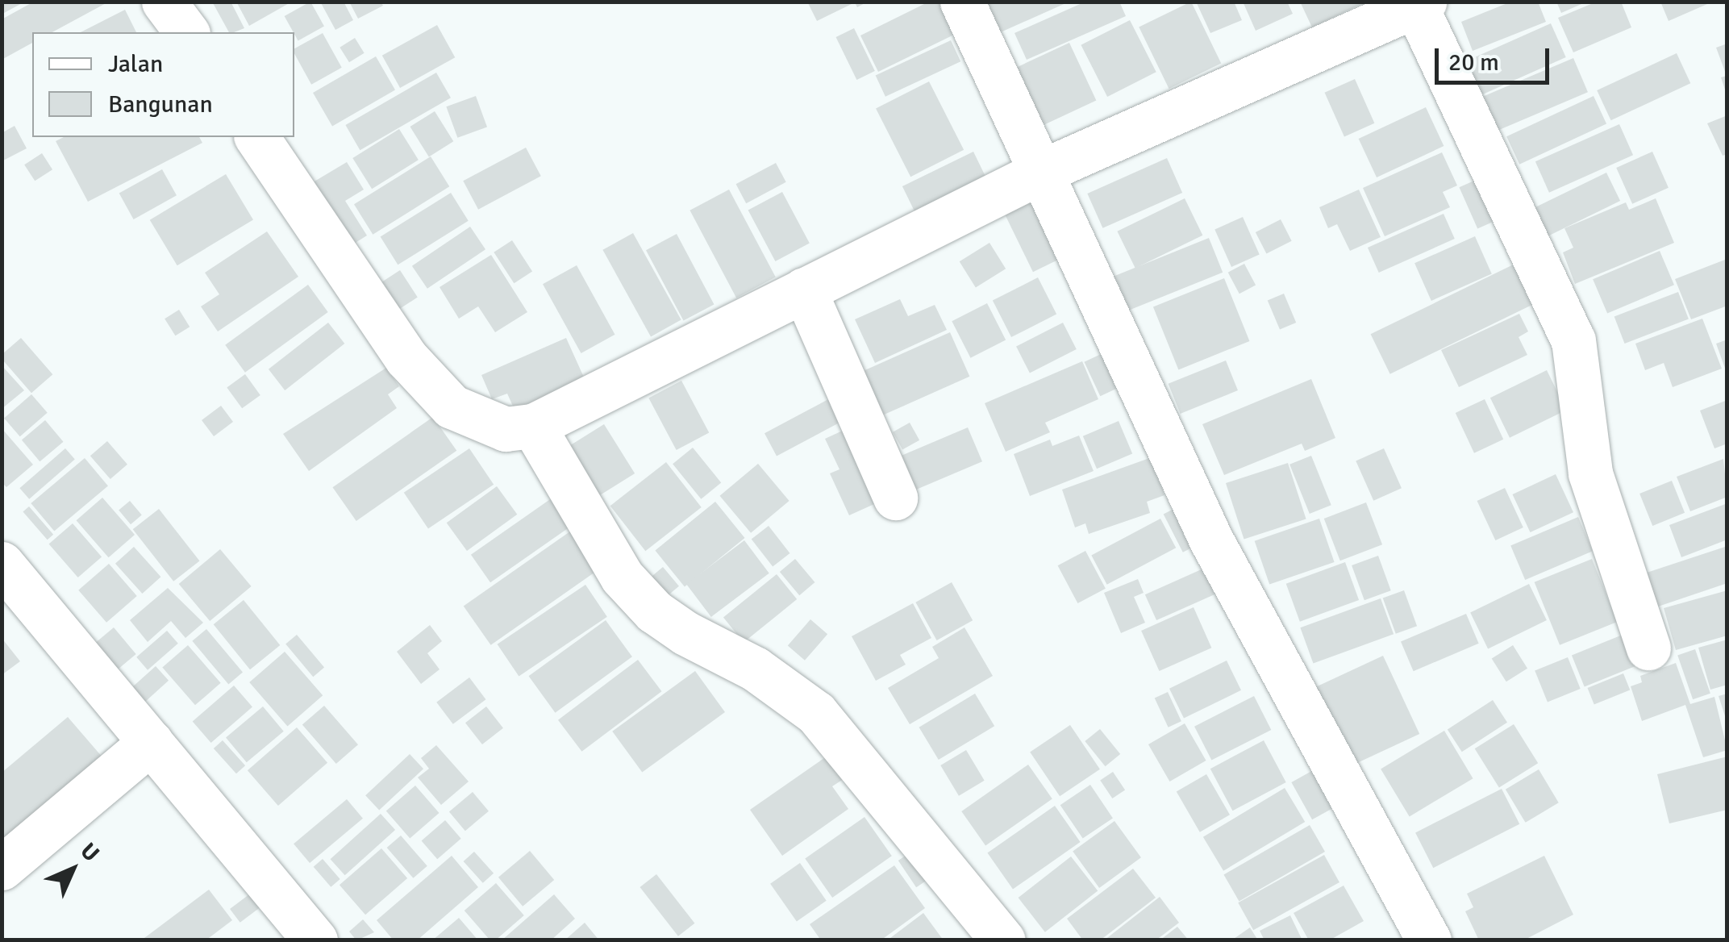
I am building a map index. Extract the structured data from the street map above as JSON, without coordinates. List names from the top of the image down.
{
  "legend": ["Jalan", "Bangunan"],
  "scale_bar": "20 m",
  "north": "top right"
}
